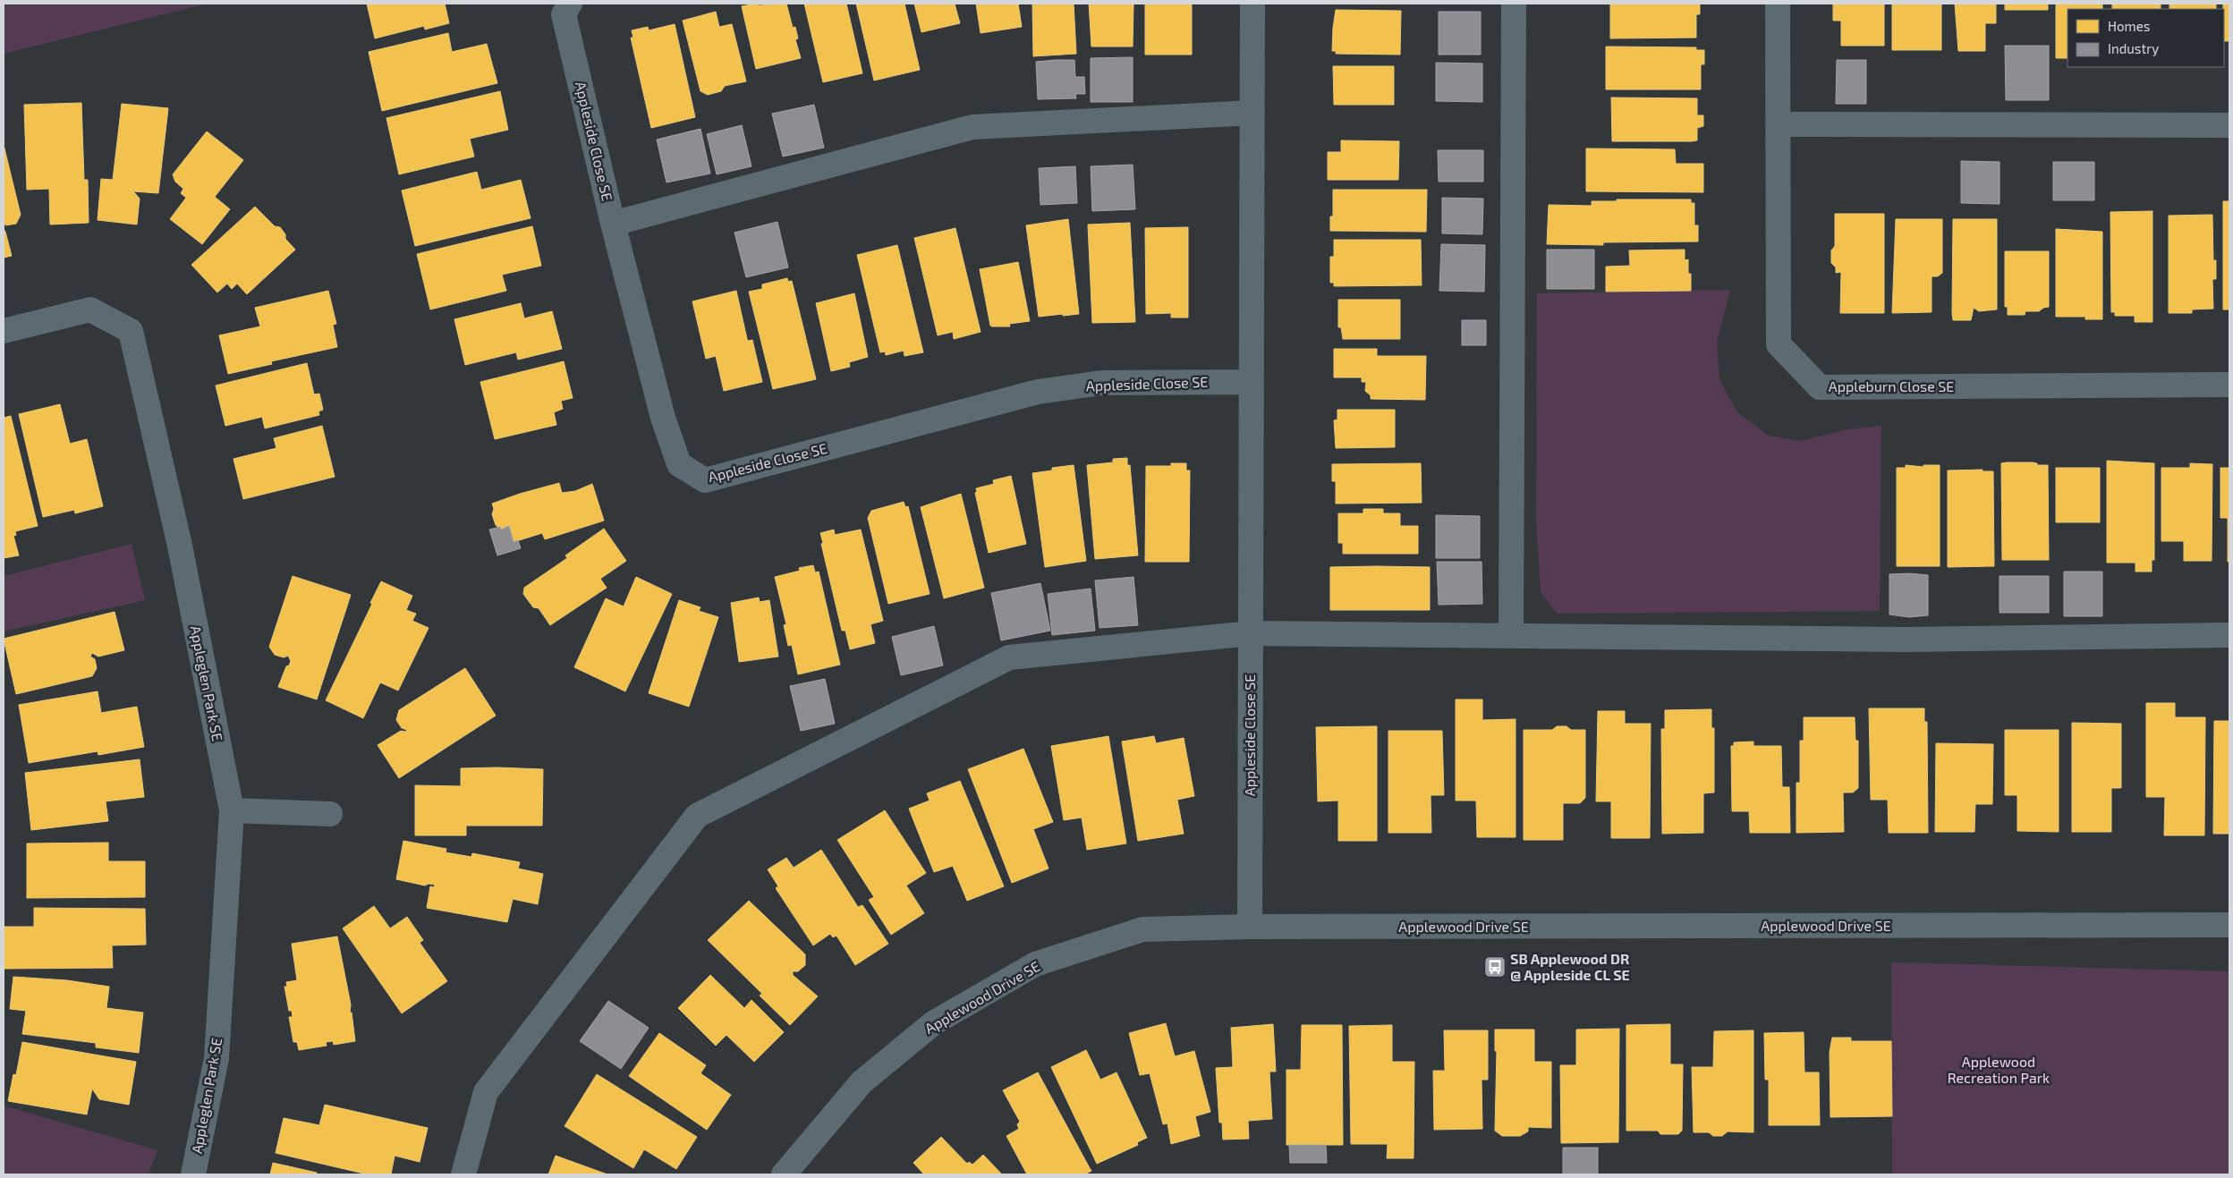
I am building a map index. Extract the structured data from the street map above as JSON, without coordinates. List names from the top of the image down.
{
  "streets": {
    "street": [
      "Appleside Close SE",
      "Appleburn Close SE",
      "Appleglen Park SE",
      "Applewood Drive SE"
    ]
  },
  "crossings": [
    ["Appleside Close SE", "Applewood Drive SE"]
  ],
  "parks": ["Applewood Recreation Park"],
  "places": {
    "bus stop": ["SB Applewood DR @ Appleside CL SE"]
  },
  "legend": ["Homes", "Industry"]
}
